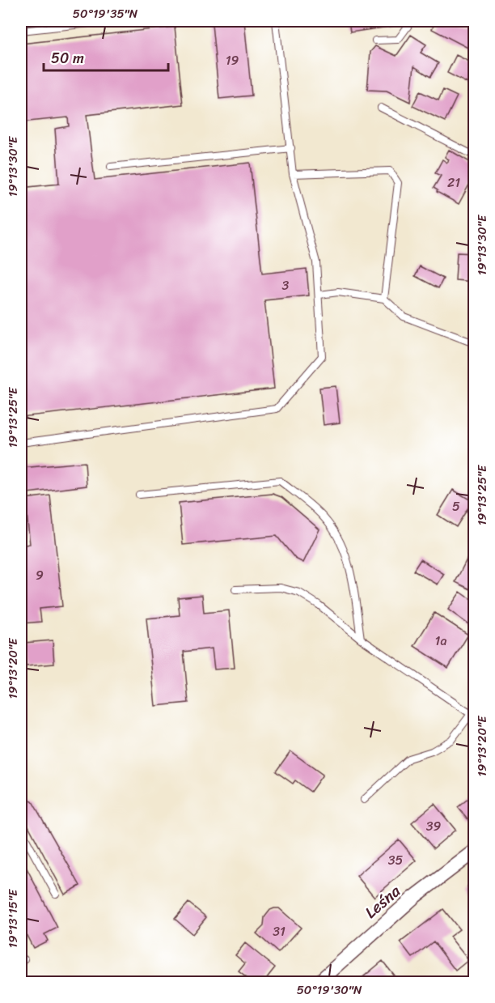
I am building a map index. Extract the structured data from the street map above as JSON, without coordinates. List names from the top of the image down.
{
  "streets": {
    "street": ["Leśna"]
  },
  "house_numbers": [
    "19",
    "21",
    "3",
    "5",
    "9",
    "1a",
    "39",
    "35",
    "31"
  ],
  "scale_bar": "50 m",
  "coordinates": [
    "50°19'35\"N",
    "19°13'30\"E",
    "19°13'25\"E",
    "19°13'20\"E",
    "19°13'15\"E",
    "50°19'30\"N"
  ]
}
